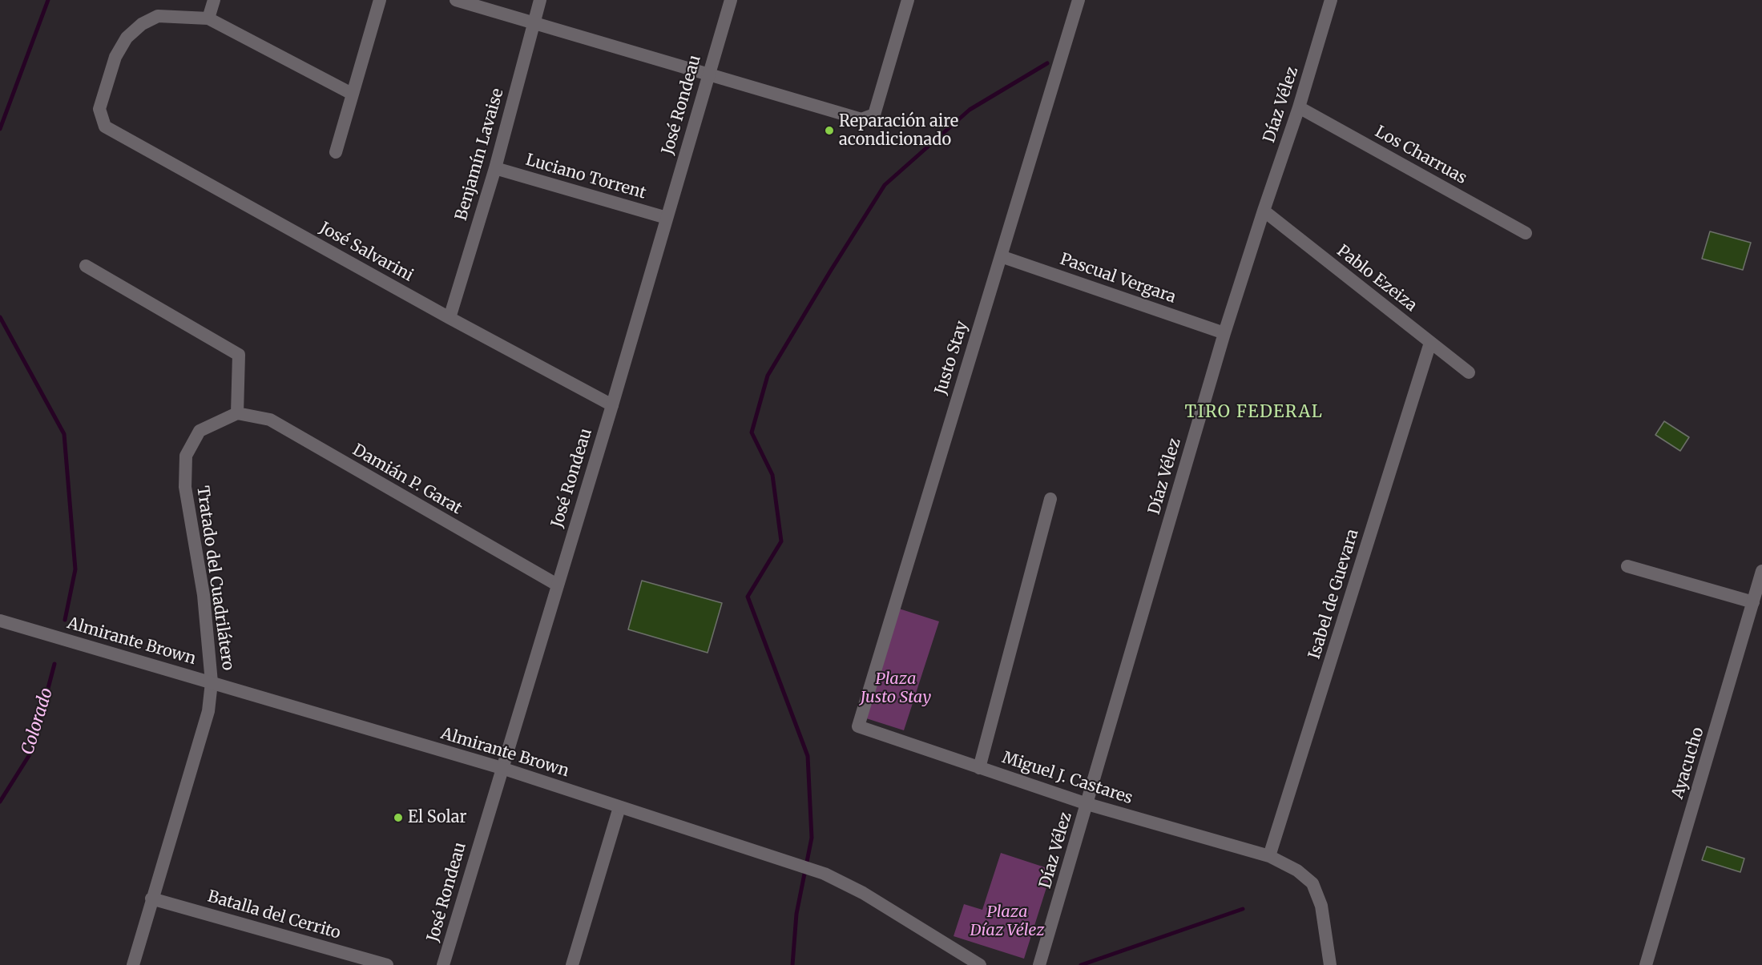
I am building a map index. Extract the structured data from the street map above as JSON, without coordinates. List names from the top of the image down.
{
  "streets": {
    "street": [
      "José Rondeau",
      "Díaz Vélez",
      "Benjamín Lavaise",
      "Los Charruas",
      "Luciano Torrent",
      "José Salvarini",
      "Pascual Vergara",
      "Pablo Ezeiza",
      "Justo Stay",
      "Damián P. Garat",
      "Tratado del Cuadrilátero",
      "Isabel de Guevara",
      "Almirante Brown",
      "Ayacucho",
      "Miguel J. Castares",
      "Batalla del Cerrito"
    ]
  },
  "crossings": [
    ["José Rondeau", "Luciano Torrent"],
    ["José Rondeau", "José Salvarini"],
    ["José Rondeau", "Damián P. Garat"],
    ["José Rondeau", "Almirante Brown"],
    ["Díaz Vélez", "Los Charruas"],
    ["Díaz Vélez", "Pascual Vergara"],
    ["Díaz Vélez", "Pablo Ezeiza"],
    ["Díaz Vélez", "Miguel J. Castares"],
    ["Benjamín Lavaise", "Luciano Torrent"],
    ["Benjamín Lavaise", "José Salvarini"],
    ["Pascual Vergara", "Justo Stay"],
    ["Pablo Ezeiza", "Isabel de Guevara"],
    ["Justo Stay", "Miguel J. Castares"],
    ["Damián P. Garat", "Tratado del Cuadrilátero"],
    ["Tratado del Cuadrilátero", "Almirante Brown"],
    ["Tratado del Cuadrilátero", "Batalla del Cerrito"],
    ["Isabel de Guevara", "Miguel J. Castares"]
  ],
  "districts": ["TIRO FEDERAL"],
  "water": ["Colorado"],
  "parks": ["Plaza Justo Stay", "Plaza Díaz Vélez"],
  "places": ["Reparación aire acondicionado", "El Solar"]
}
